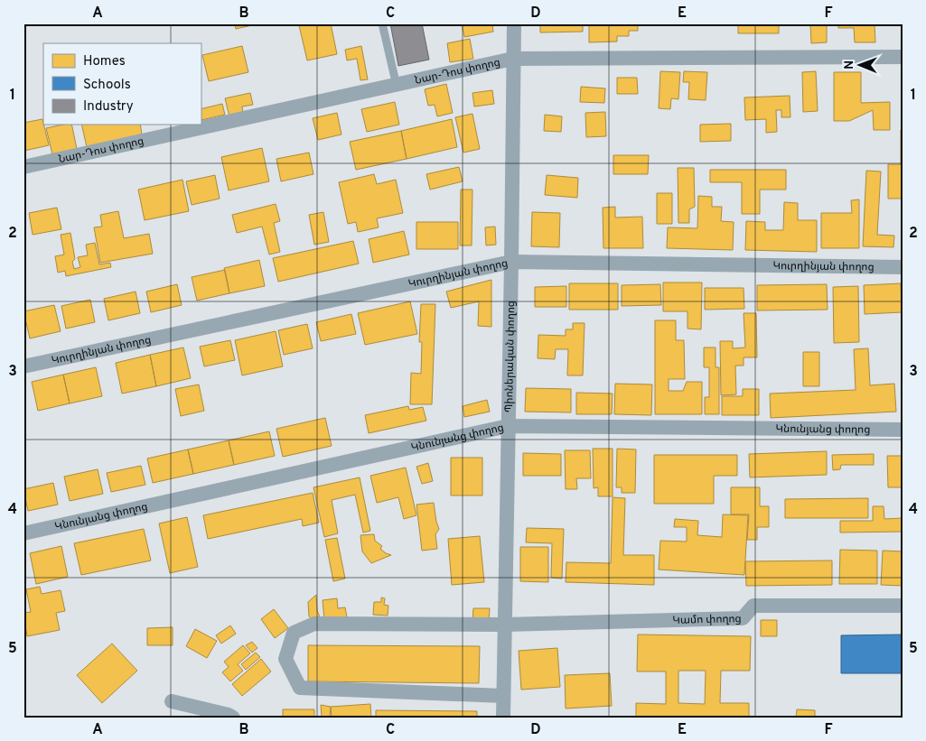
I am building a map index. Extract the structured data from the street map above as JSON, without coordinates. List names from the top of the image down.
{
  "streets": {
    "street": [
      "Նար-Դոս փողոց",
      "Կուրղինյան փողոց",
      "Պիոներական փողոց",
      "Կնունյանց փողոց",
      "Կամո փողոց"
    ]
  },
  "crossings": [
    ["Նար-Դոս փողոց", "Պիոներական փողոց"],
    ["Կուրղինյան փողոց", "Պիոներական փողոց"],
    ["Պիոներական փողոց", "Կնունյանց փողոց"],
    ["Պիոներական փողոց", "Կամո փողոց"]
  ],
  "legend": ["Homes", "Schools", "Industry"],
  "north": "left",
  "grid": {
    "columns": [
      "A",
      "B",
      "C",
      "D",
      "E",
      "F"
    ],
    "rows": [
      "1",
      "2",
      "3",
      "4",
      "5"
    ]
  }
}
